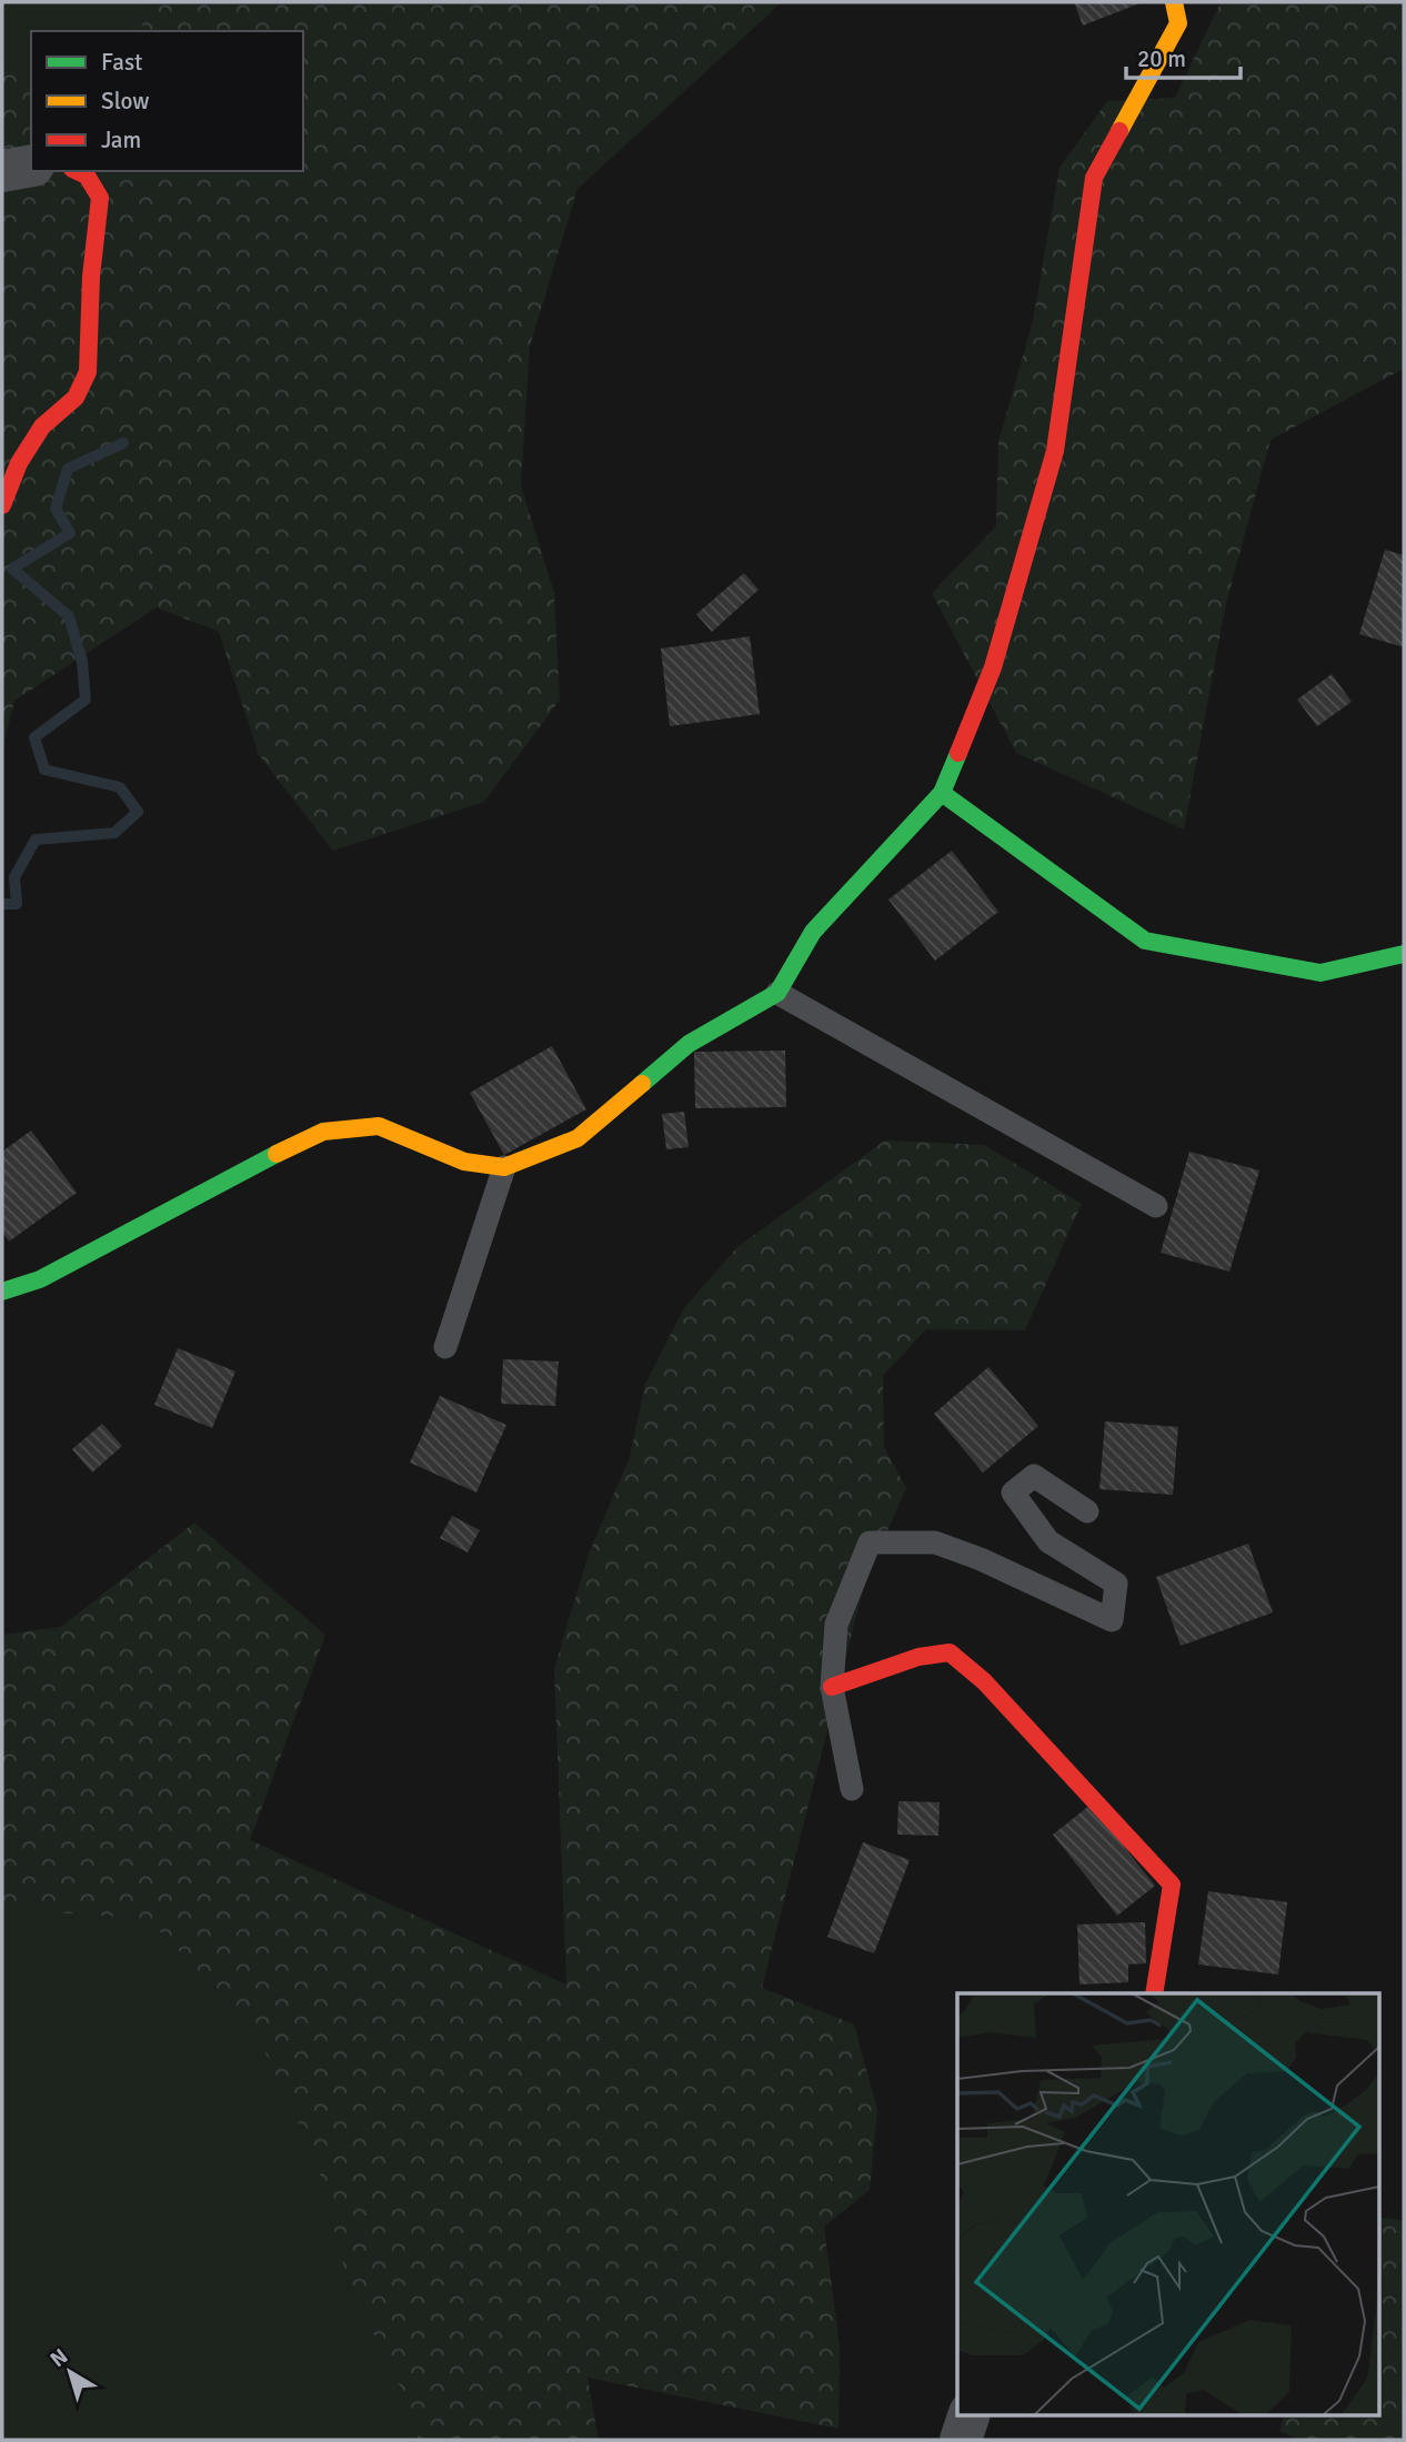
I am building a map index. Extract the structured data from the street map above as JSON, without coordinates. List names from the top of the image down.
{
  "legend": ["Fast", "Slow", "Jam"],
  "scale_bar": "20 m",
  "north": "top left"
}
